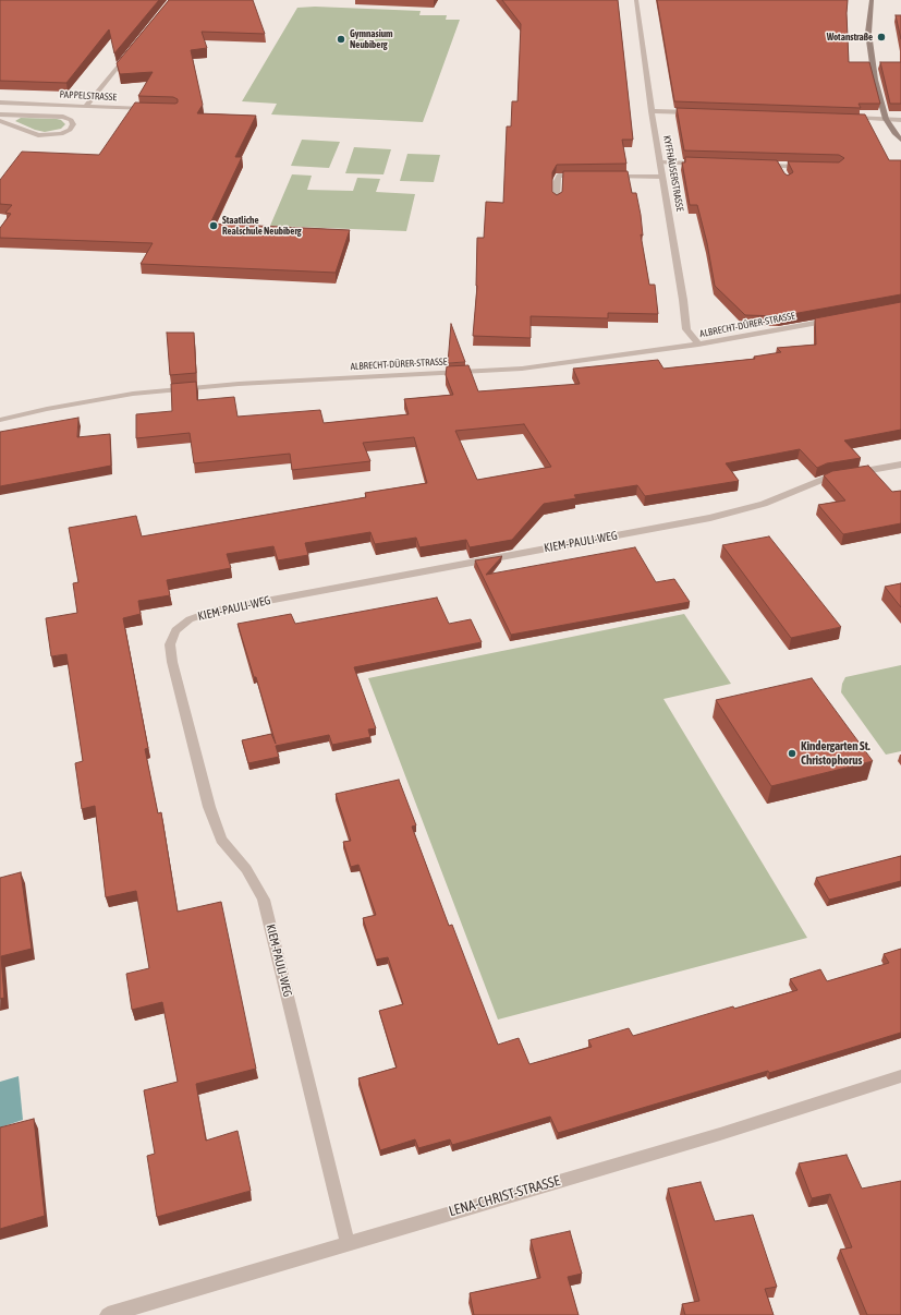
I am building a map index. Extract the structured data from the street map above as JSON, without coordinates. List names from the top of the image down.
{
  "streets": {
    "street": [
      "PAPPELSTRASSE",
      "KYFFHÄUSERSTRASSE",
      "ALBRECHT-DÜRER-STRASSE",
      "KIEM-PAULI-WEG",
      "LENA-CHRIST-STRASSE"
    ]
  },
  "crossings": [
    ["KYFFHÄUSERSTRASSE", "ALBRECHT-DÜRER-STRASSE"],
    ["KIEM-PAULI-WEG", "LENA-CHRIST-STRASSE"]
  ],
  "places": [
    "Wotanstraße",
    "Gymnasium Neubiberg",
    "Staatliche Realschule Neubiberg",
    "Kindergarten St. Christophorus"
  ]
}
